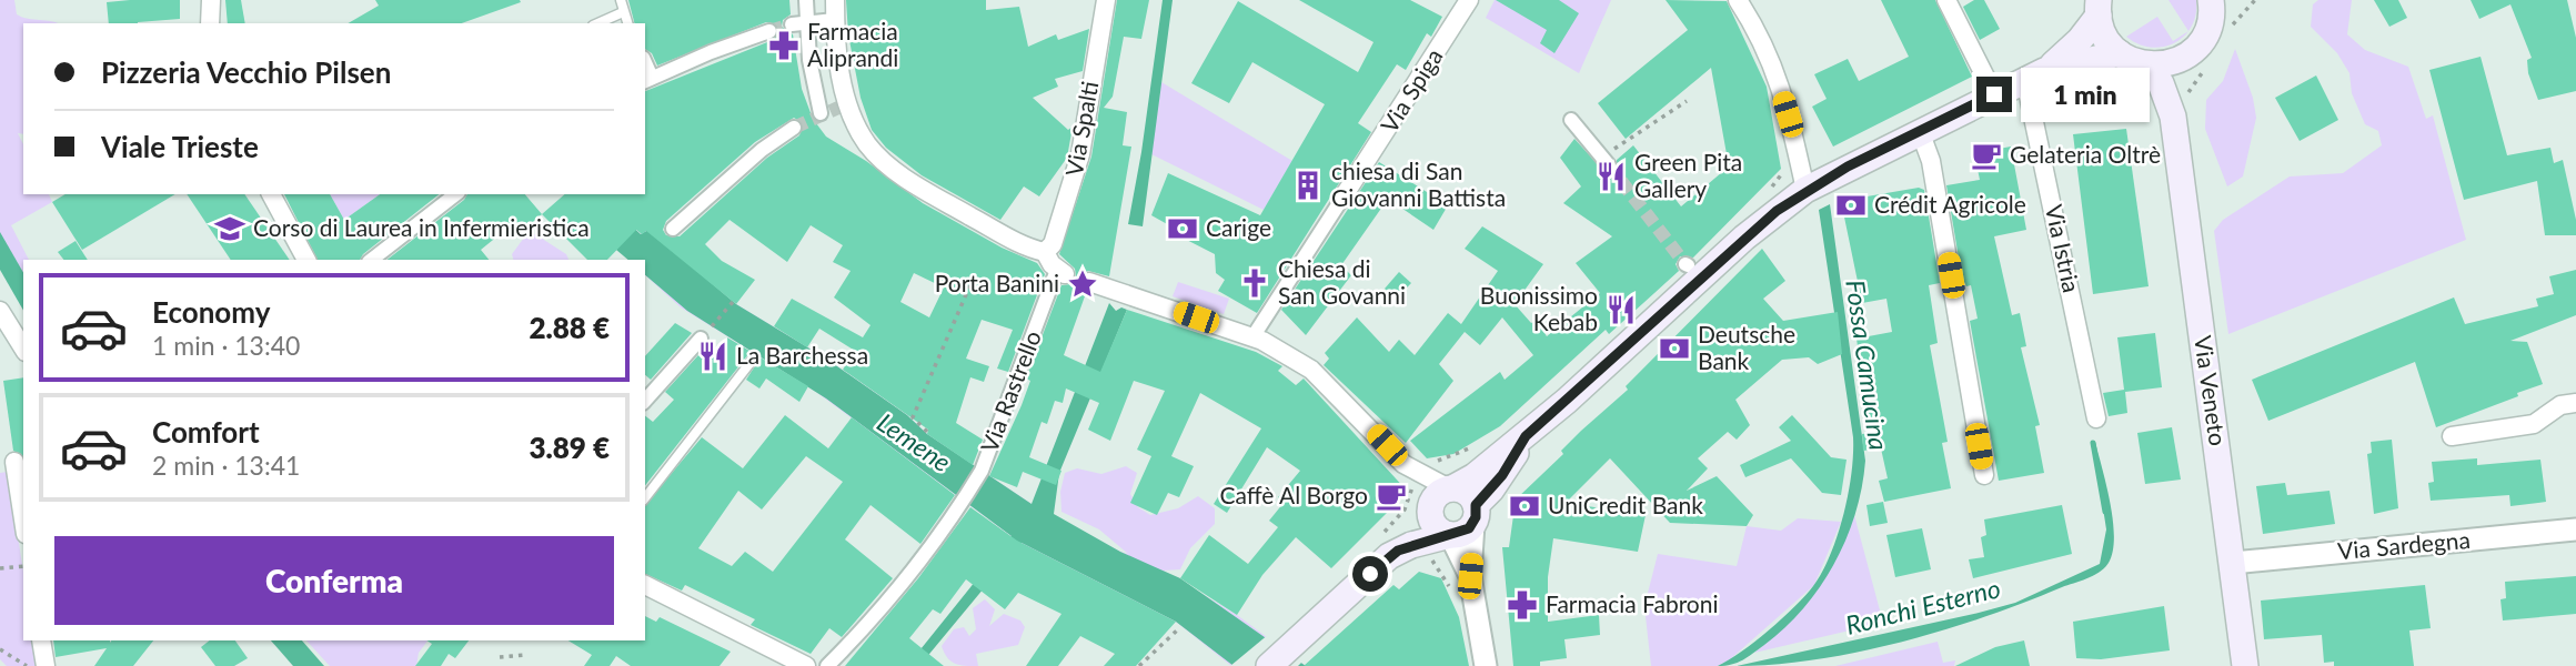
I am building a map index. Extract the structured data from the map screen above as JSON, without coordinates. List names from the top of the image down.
{
  "streets": {
    "main road": ["Via Veneto"],
    "street": [
      "Via Spiga",
      "Via Spalti",
      "Via Istria",
      "Via Rastrello",
      "Via Sardegna"
    ]
  },
  "crossings": [
    ["Via Veneto", "Via Sardegna"]
  ],
  "water": ["Fossa Camucina", "Lemene", "Ronchi Esterno"],
  "places": {
    "pharmacy": ["Farmacia Aliprandi", "Farmacia Fabroni"],
    "cafe": ["Gelateria Oltrè", "Caffè Al Borgo"],
    "restaurant": ["Green Pita Gallery", "Buonissimo Kebab", "La Barchessa"],
    "building": ["chiesa di San Giovanni Battista"],
    "bank": [
      "Crédit Agricole",
      "Carige",
      "Deutsche Bank",
      "UniCredit Bank"
    ],
    "school or university": ["Corso di Laurea in Infermieristica"],
    "church": ["Chiesa di San Govanni"],
    "place": ["Porta Banini"]
  },
  "page": {
    "banner": ["Pizzeria Vecchio Pilsen", "Viale Trieste"],
    "bubble": "1 min",
    "list": [
      {
        "name": "Economy",
        "note": "1 min · 13:40",
        "value": "2.88 €"
      },
      {
        "name": "Comfort",
        "note": "2 min · 13:41",
        "value": "3.89 €"
      }
    ],
    "buttons": "Conferma"
  }
}
